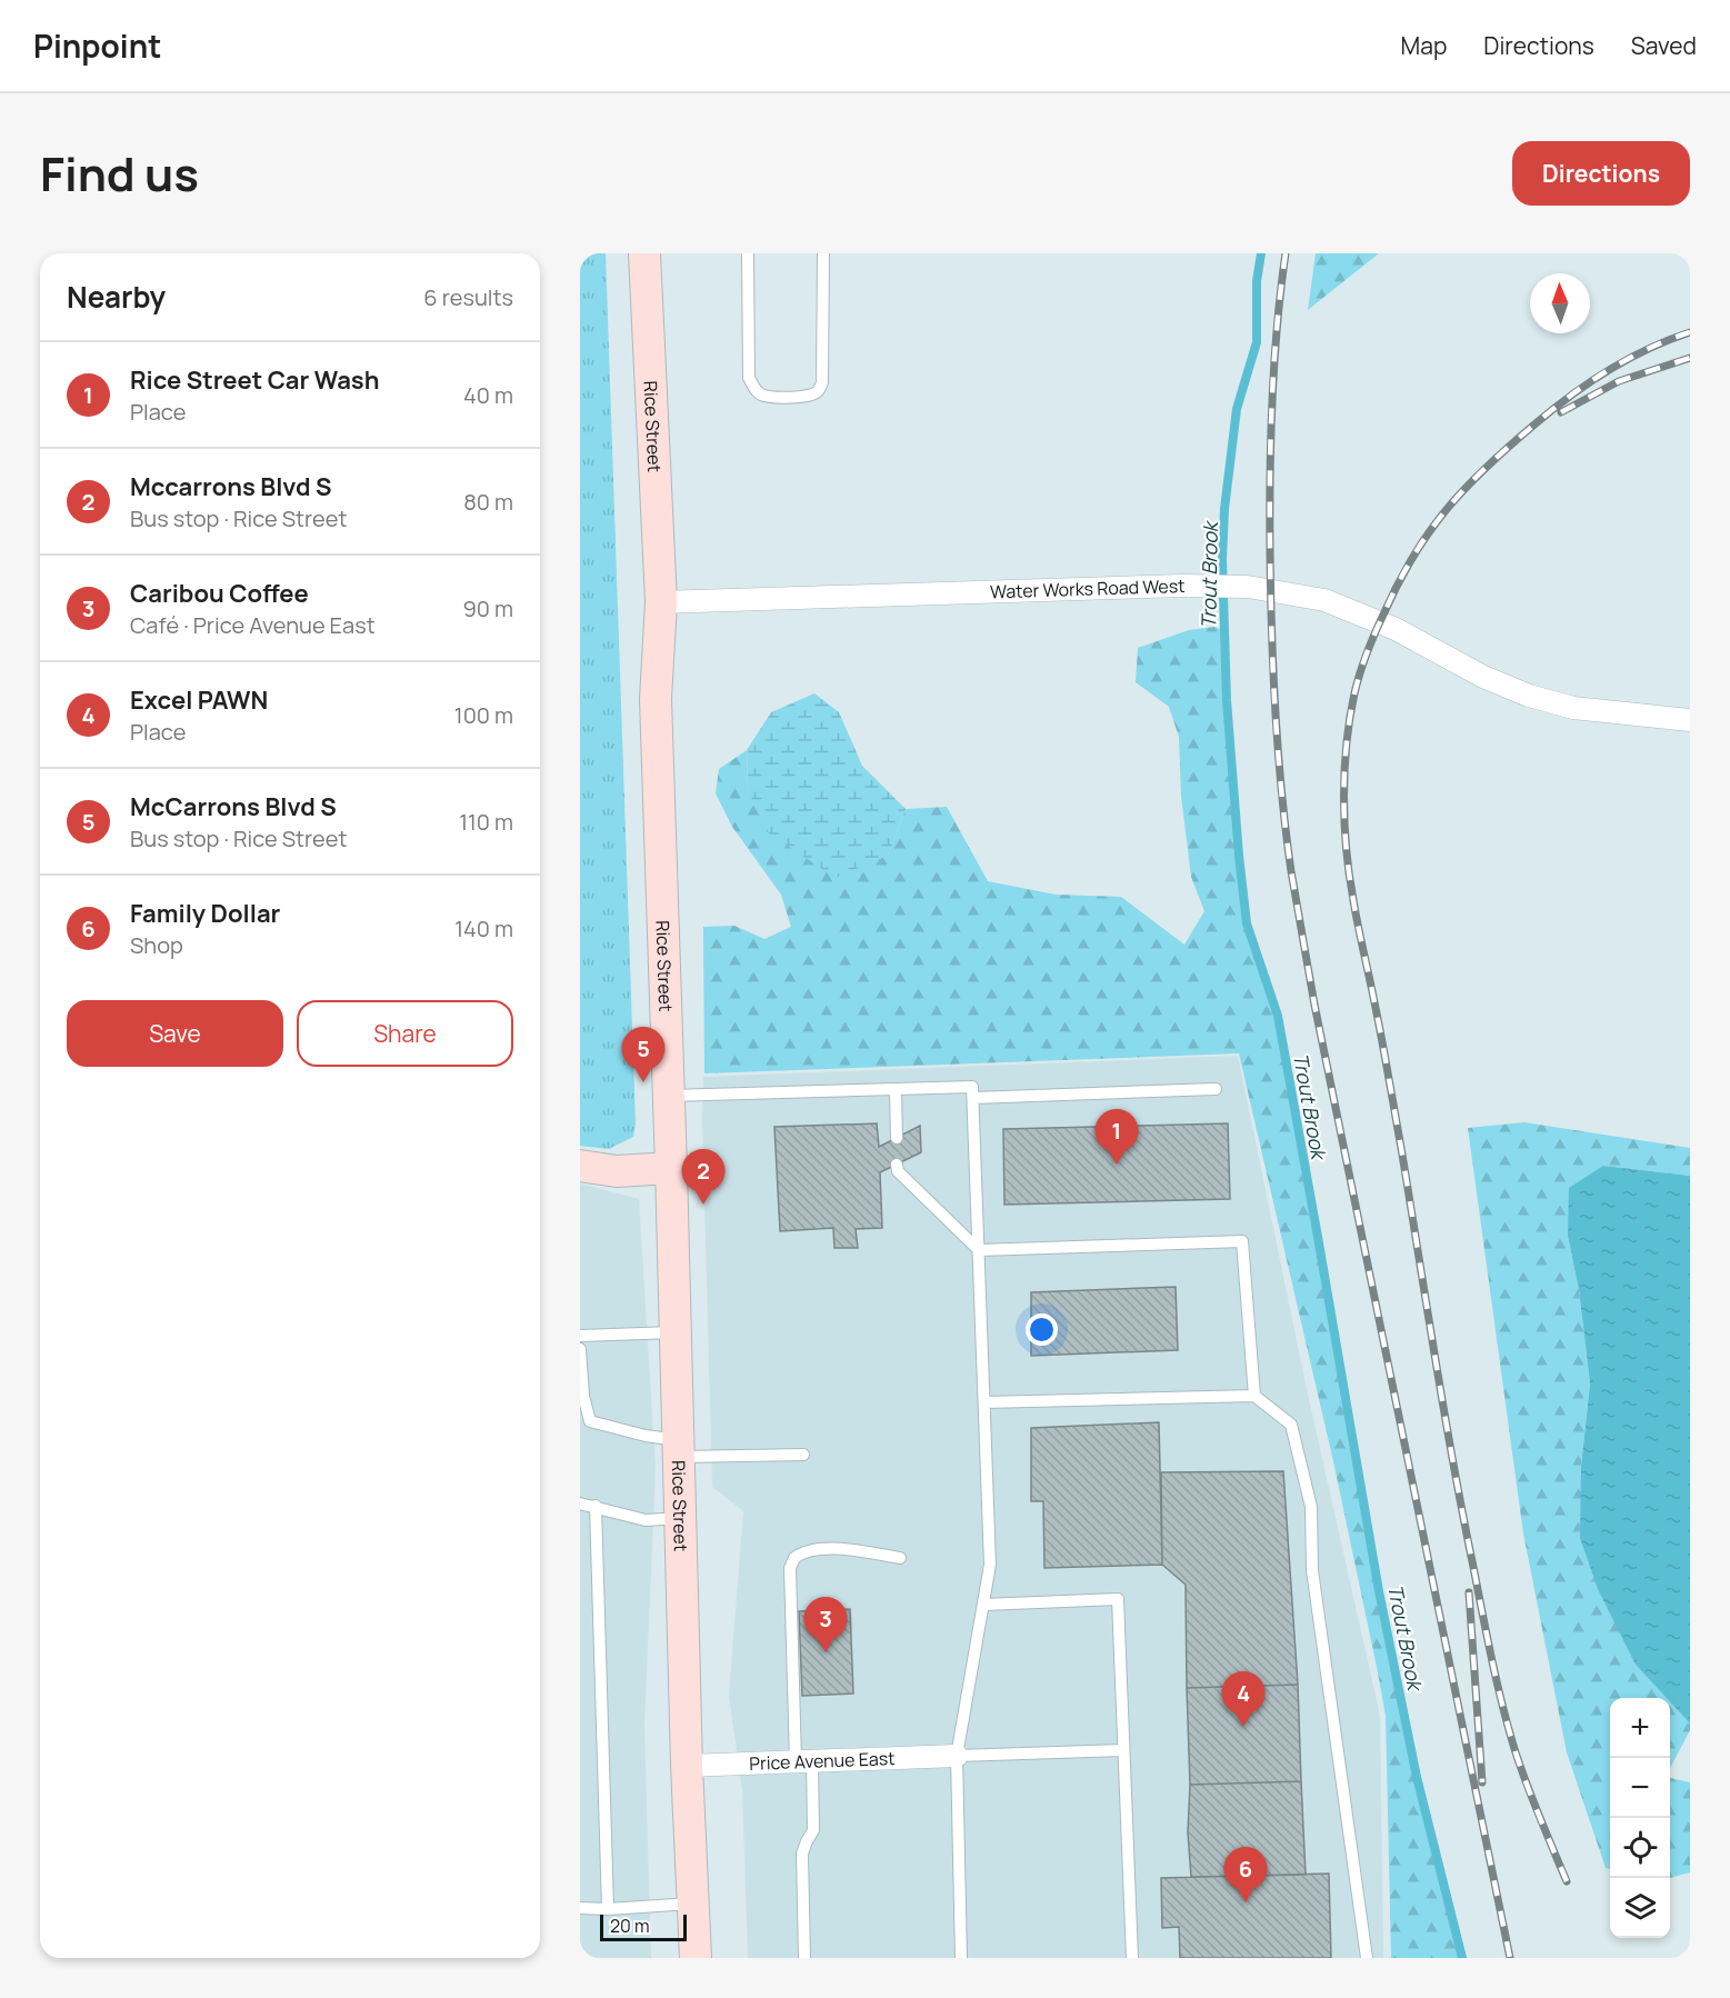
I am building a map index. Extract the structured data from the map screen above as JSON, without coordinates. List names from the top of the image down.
{
  "streets": {
    "main road": ["Rice Street"],
    "street": ["Water Works Road West", "Price Avenue East"]
  },
  "crossings": [
    ["Rice Street", "Water Works Road West"],
    ["Rice Street", "Price Avenue East"]
  ],
  "water": ["Trout Brook"],
  "scale_bar": "20 m",
  "north": "top",
  "page": {
    "header": "Pinpoint",
    "nav": ["Map", "Directions", "Saved"],
    "title": "Find us",
    "buttons": [
      "Directions",
      ["Save", "Share"]
    ],
    "heading": ["Nearby", "6 results"],
    "list": [
      {
        "mark": "1",
        "name": "Rice Street Car Wash",
        "note": "Place",
        "value": "40 m"
      },
      {
        "mark": "2",
        "name": "Mccarrons Blvd S",
        "note": "Bus stop · Rice Street",
        "value": "80 m"
      },
      {
        "mark": "3",
        "name": "Caribou Coffee",
        "note": "Café · Price Avenue East",
        "value": "90 m"
      },
      {
        "mark": "4",
        "name": "Excel PAWN",
        "note": "Place",
        "value": "100 m"
      },
      {
        "mark": "5",
        "name": "McCarrons Blvd S",
        "note": "Bus stop · Rice Street",
        "value": "110 m"
      },
      {
        "mark": "6",
        "name": "Family Dollar",
        "note": "Shop",
        "value": "140 m"
      }
    ],
    "pins": [
      "5",
      "1",
      "2",
      "3",
      "4",
      "6"
    ],
    "map_buttons": ["+", "−"],
    "scale": "20 m"
  }
}
